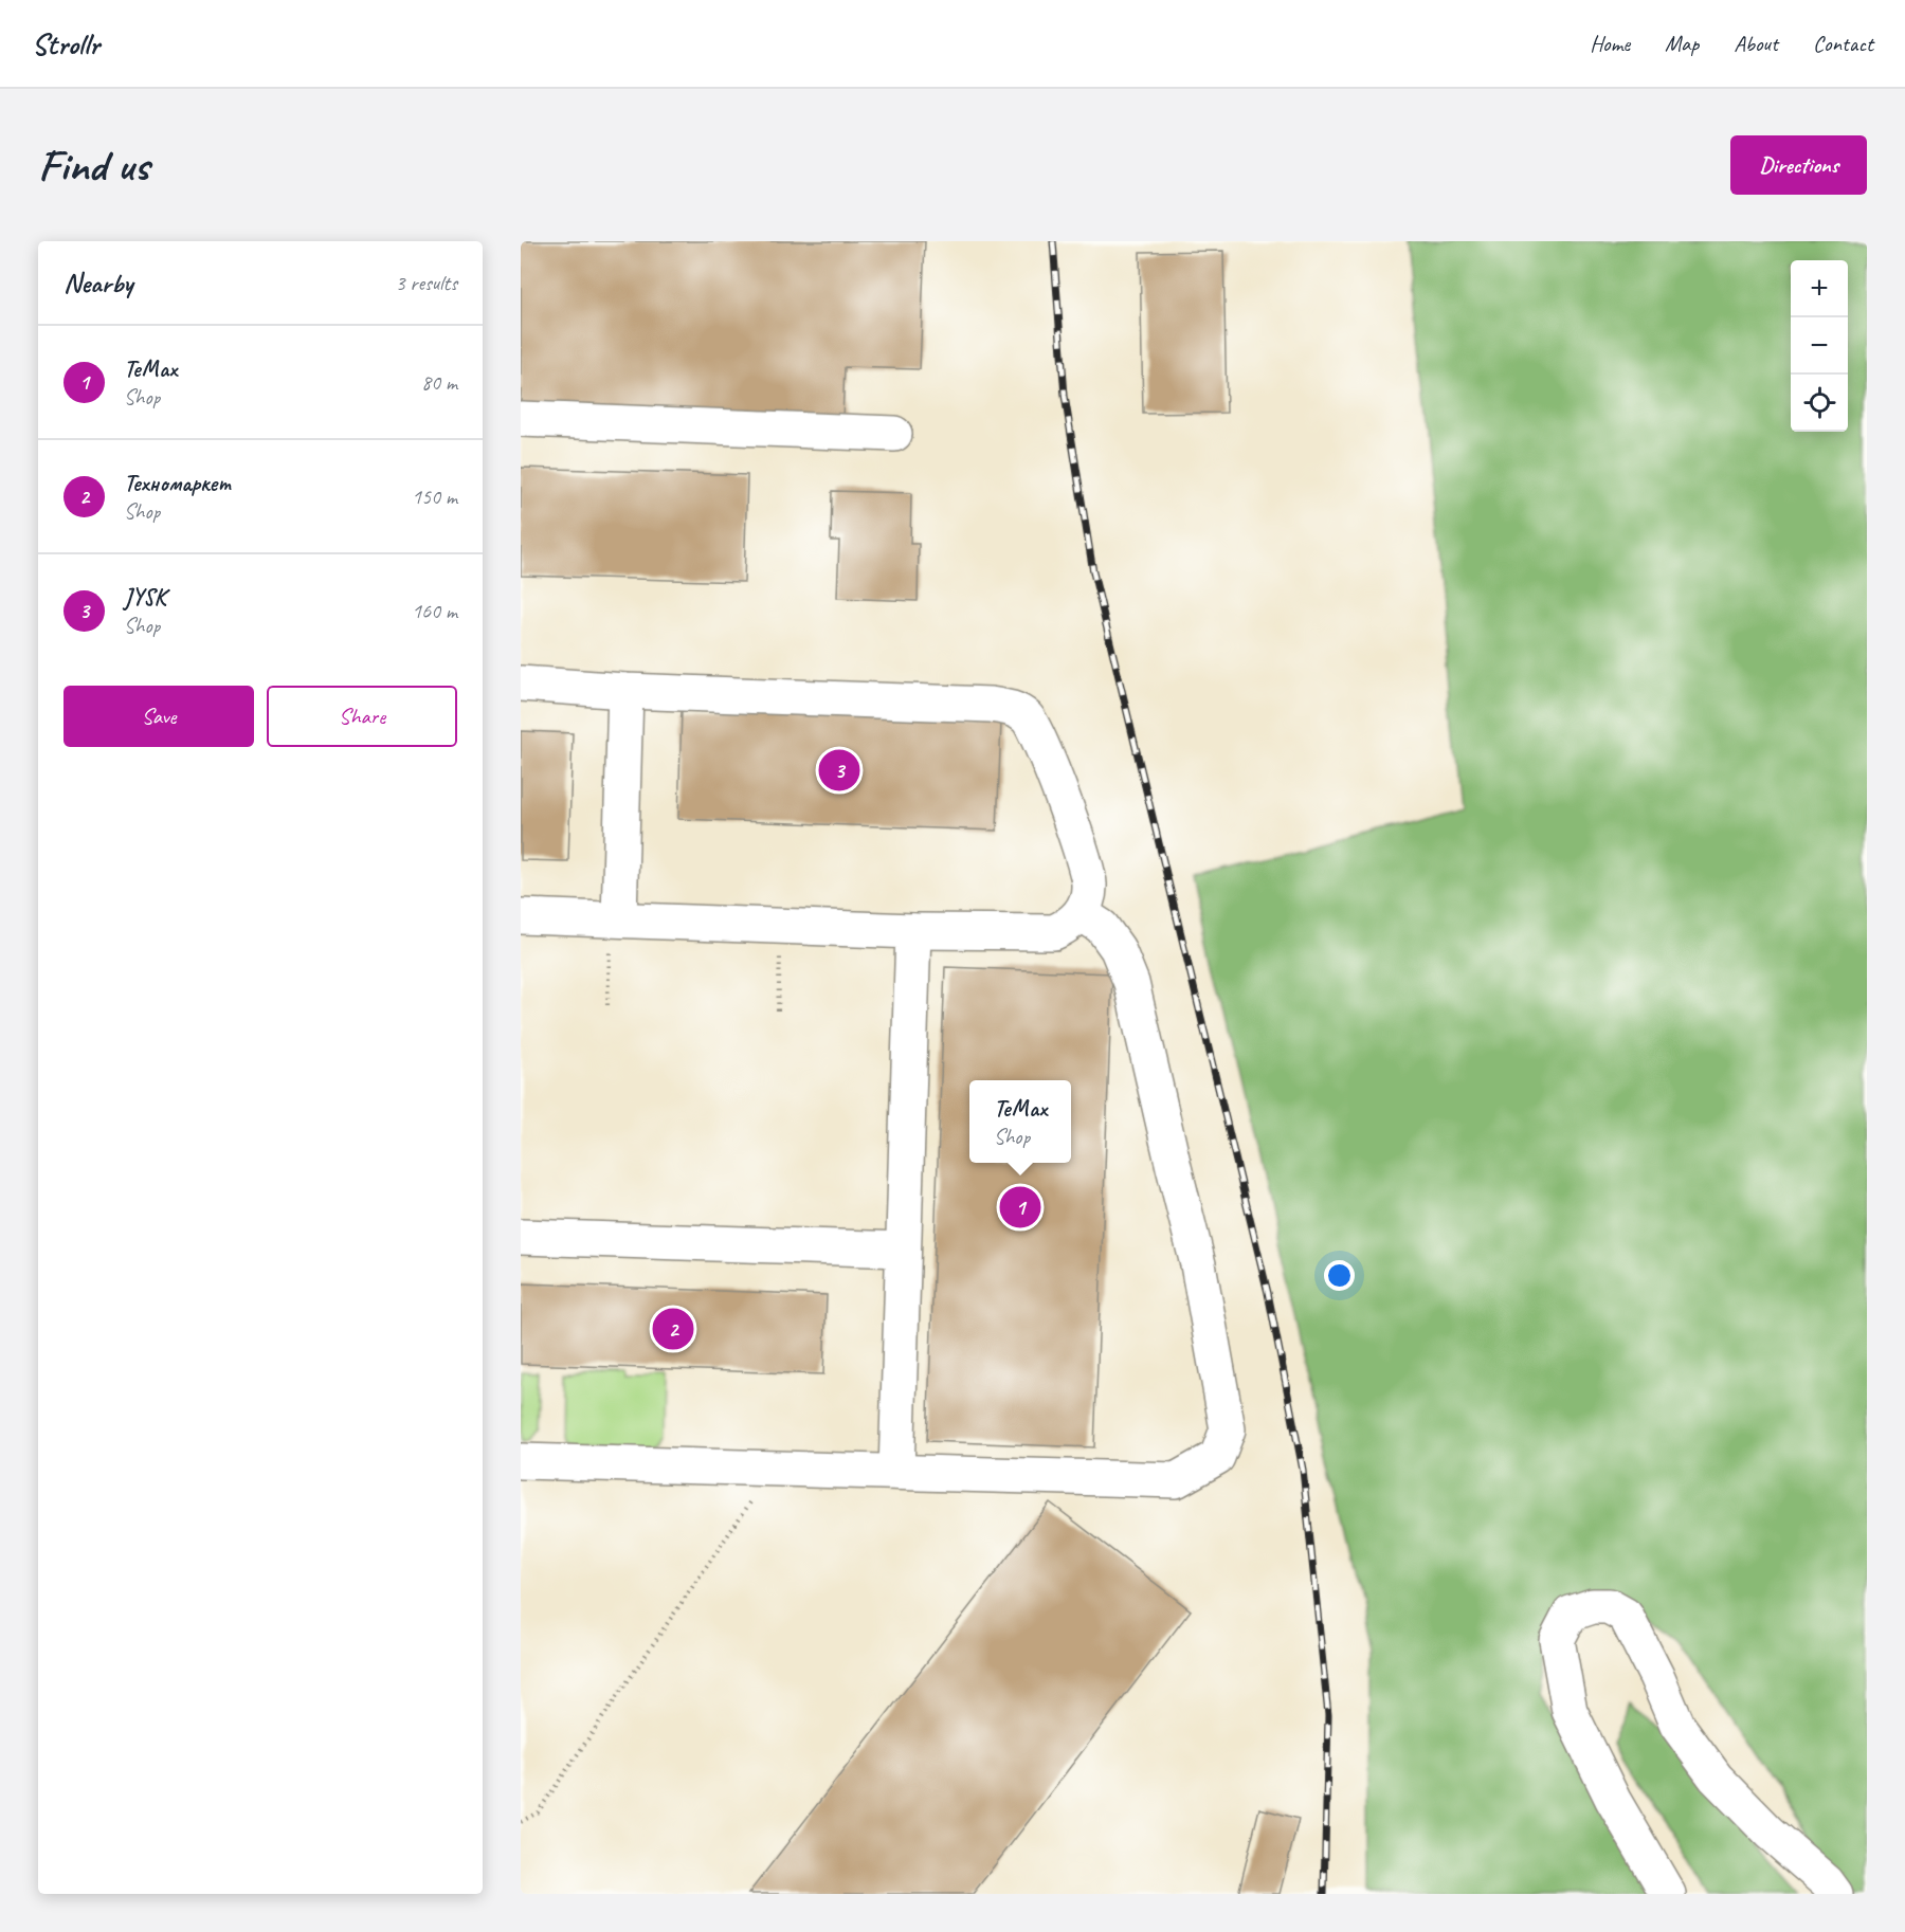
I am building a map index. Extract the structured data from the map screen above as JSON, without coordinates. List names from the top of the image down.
{
  "page": {
    "header": "Strollr",
    "nav": [
      "Home",
      "Map",
      "About",
      "Contact"
    ],
    "buttons": [
      "Directions",
      ["Save", "Share"]
    ],
    "title": "Find us",
    "heading": ["Nearby", "3 results"],
    "map_buttons": ["+", "−"],
    "list": [
      {
        "mark": "1",
        "name": "ТеМах",
        "note": "Shop",
        "value": "80 m"
      },
      {
        "mark": "2",
        "name": "Техномаркет",
        "note": "Shop",
        "value": "150 m"
      },
      {
        "mark": "3",
        "name": "JYSK",
        "note": "Shop",
        "value": "160 m"
      }
    ],
    "pins": ["3", "1", "2"],
    "popup": ["ТеМах", "Shop"]
  }
}
